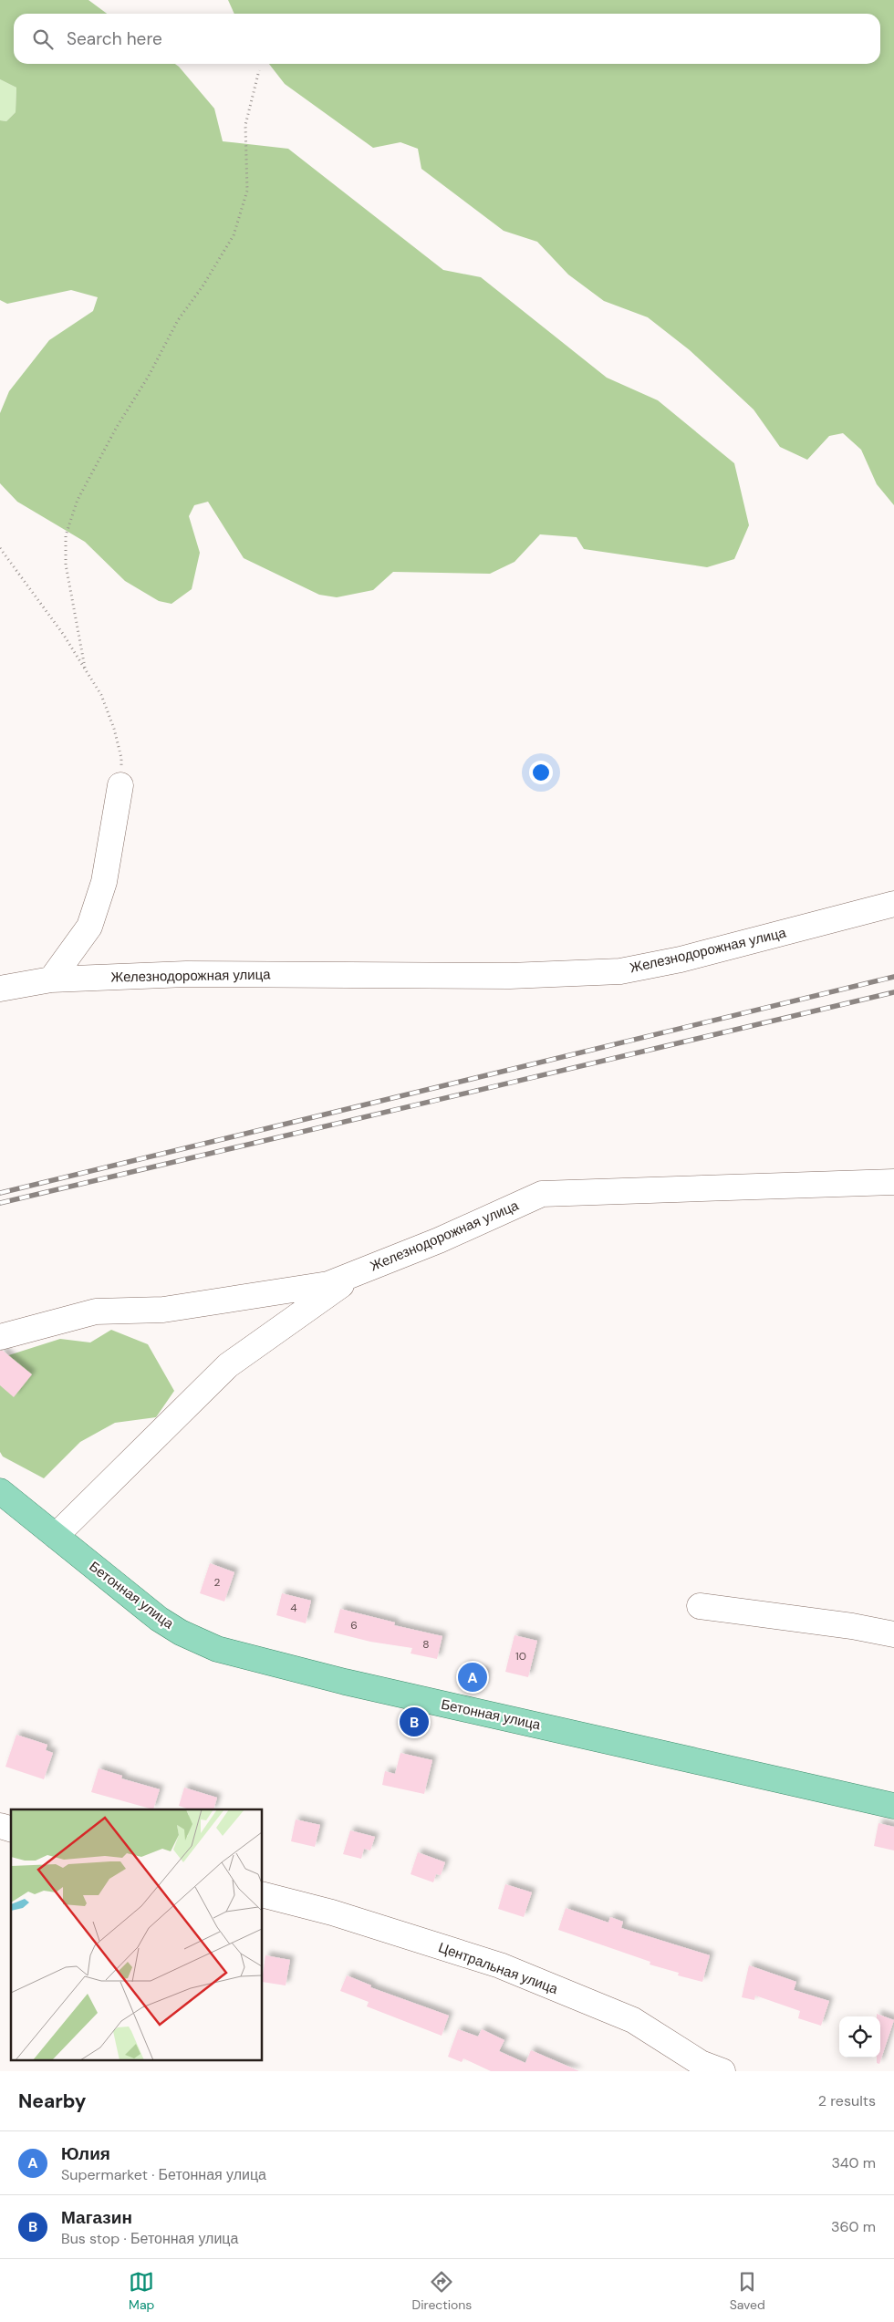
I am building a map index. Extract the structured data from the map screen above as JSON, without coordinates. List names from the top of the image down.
{
  "streets": {
    "main road": ["Бетонная улица"],
    "street": ["Железнодорожная улица", "Центральная улица"]
  },
  "house_numbers": [
    "2",
    "4",
    "6",
    "8",
    "10"
  ],
  "page": {
    "search": "Search here",
    "pins": ["A", "B"],
    "heading": ["Nearby", "2 results"],
    "list": [
      {
        "mark": "A",
        "name": "Юлия",
        "note": "Supermarket · Бетонная улица",
        "value": "340 m"
      },
      {
        "mark": "B",
        "name": "Магазин",
        "note": "Bus stop · Бетонная улица",
        "value": "360 m"
      }
    ],
    "nav": ["Map", "Directions", "Saved"]
  }
}
